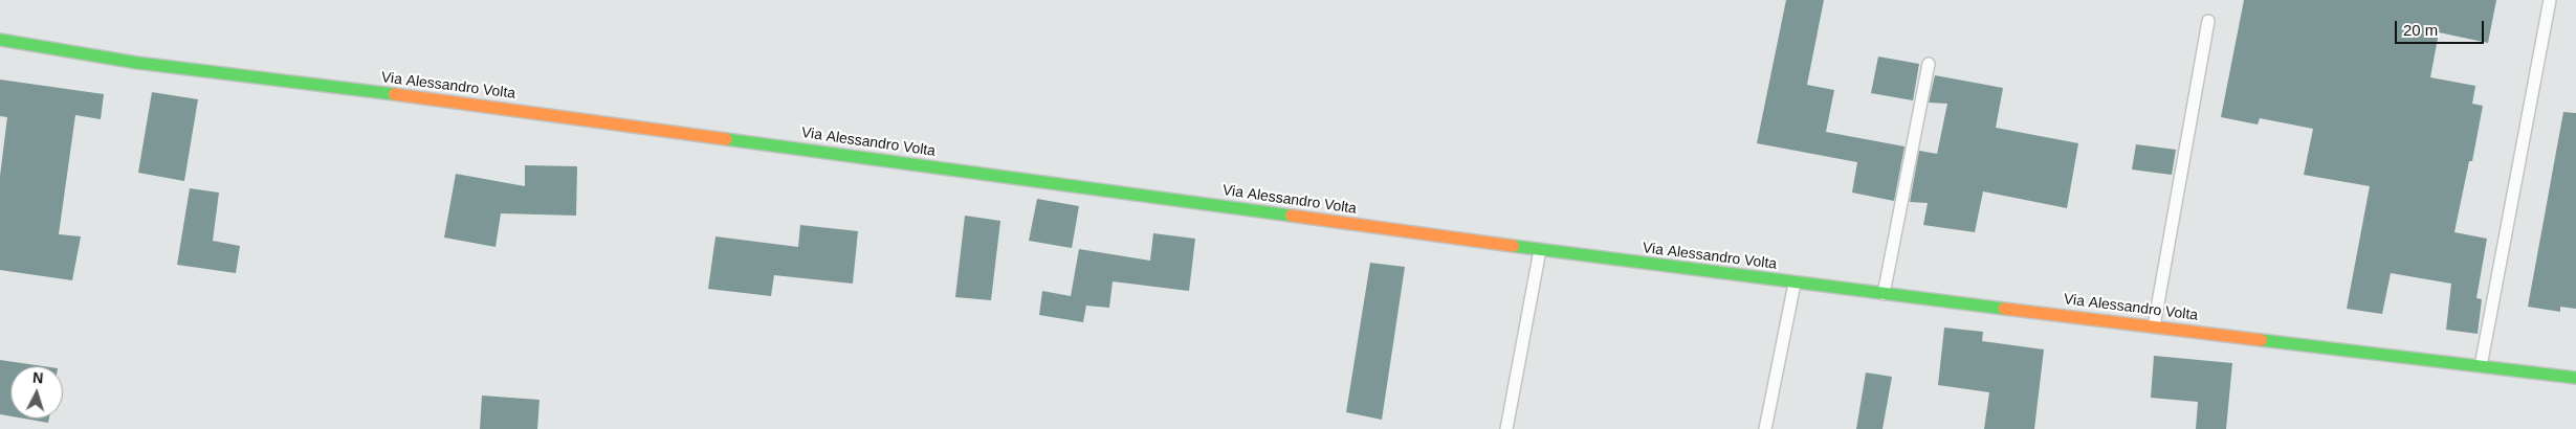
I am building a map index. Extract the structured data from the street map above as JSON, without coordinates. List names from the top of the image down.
{
  "streets": {
    "street": ["Via Alessandro Volta"]
  },
  "scale_bar": "20 m",
  "north": "top"
}
